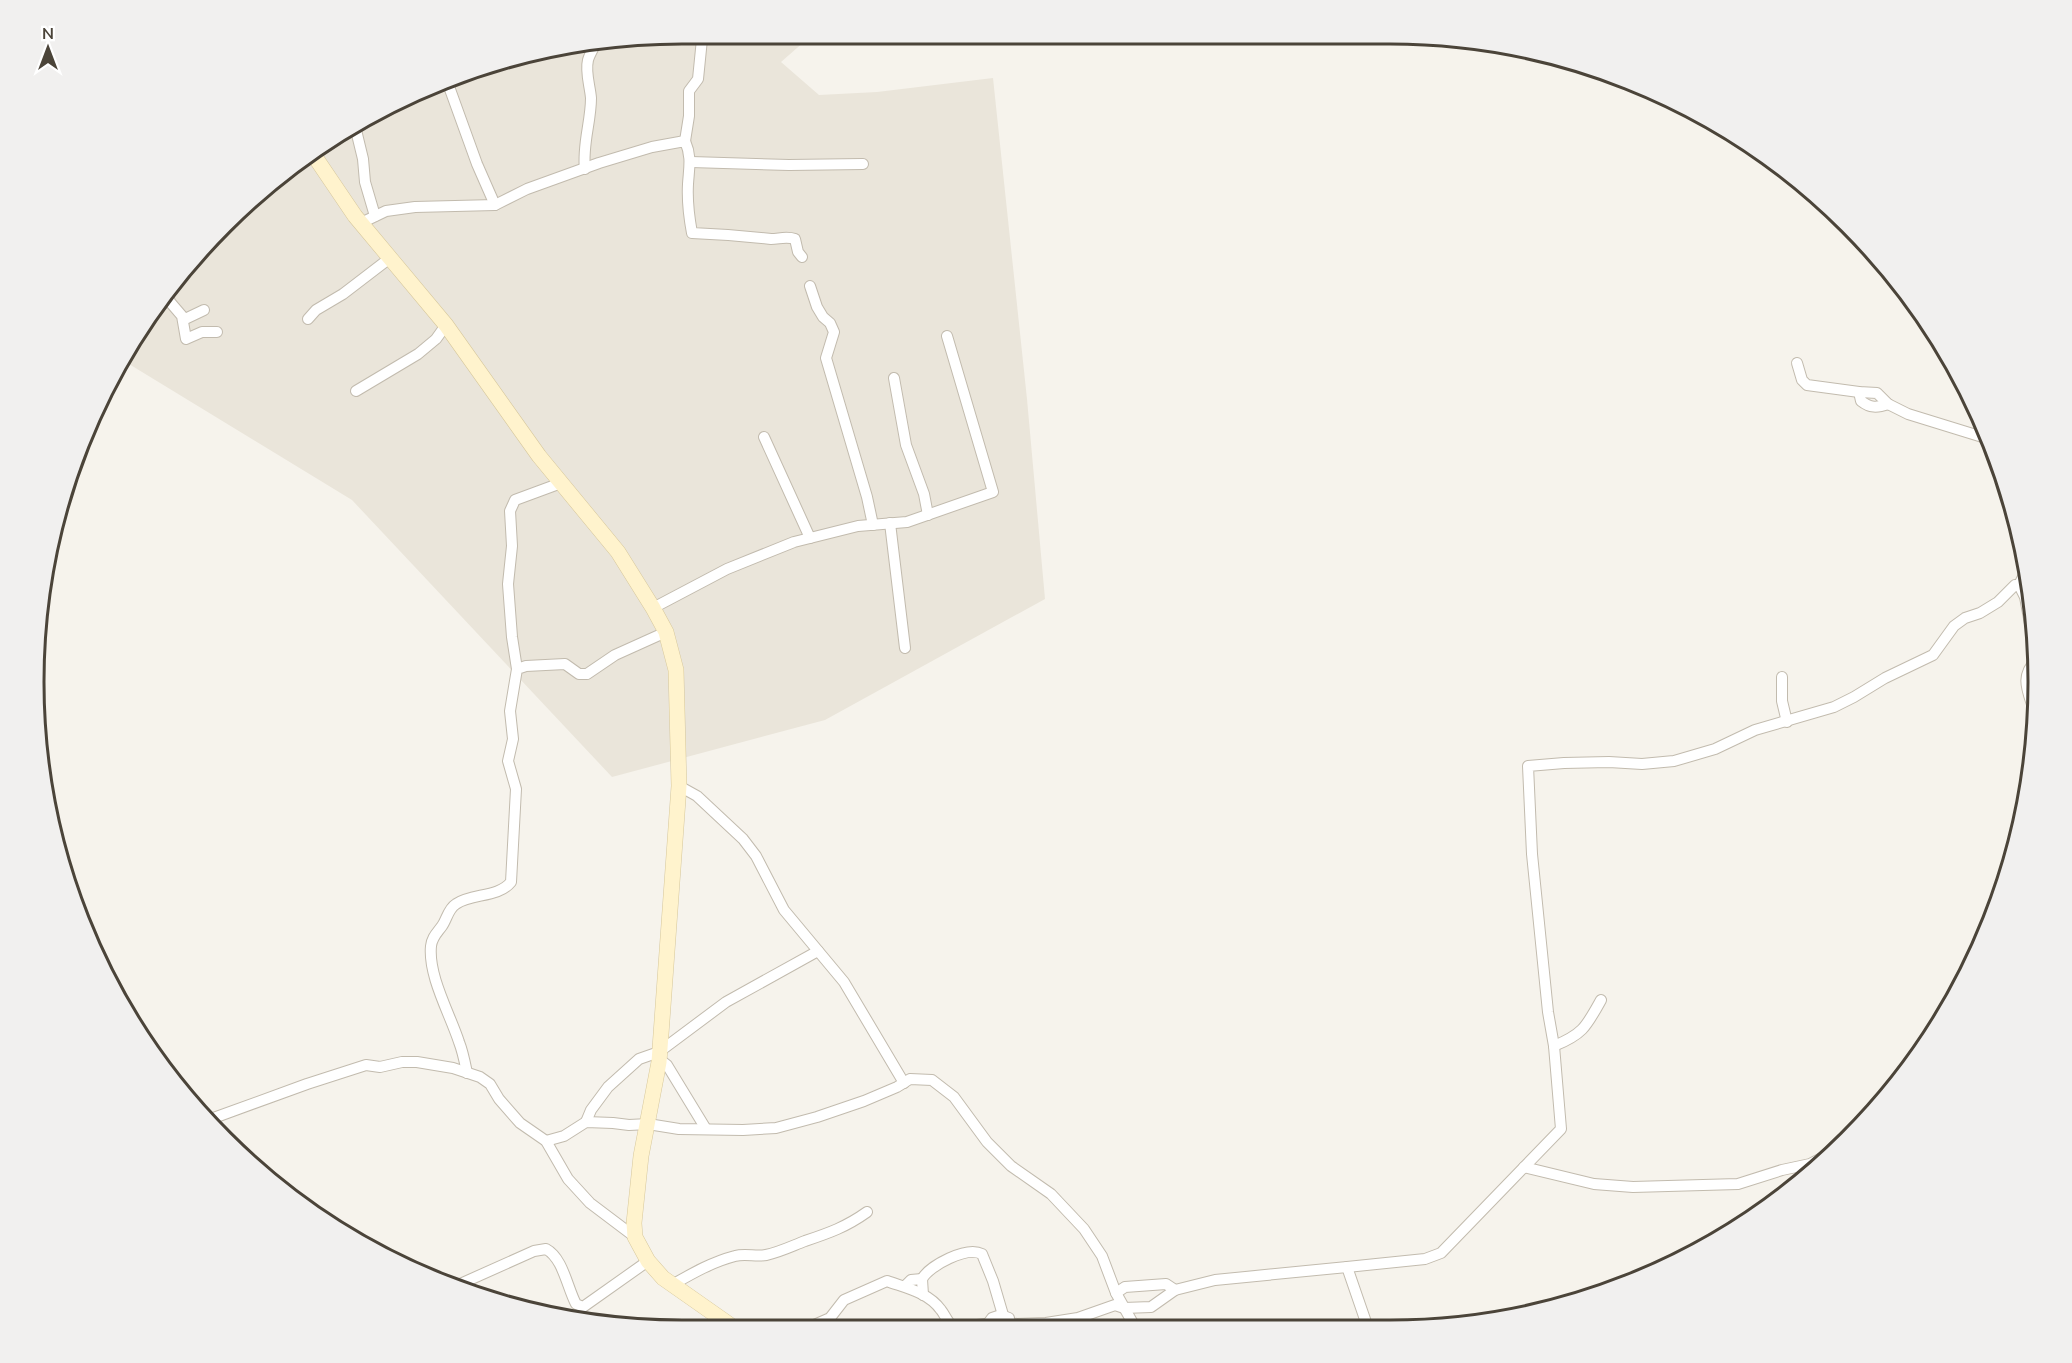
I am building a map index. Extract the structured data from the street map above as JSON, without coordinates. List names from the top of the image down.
{
  "north": "top"
}
